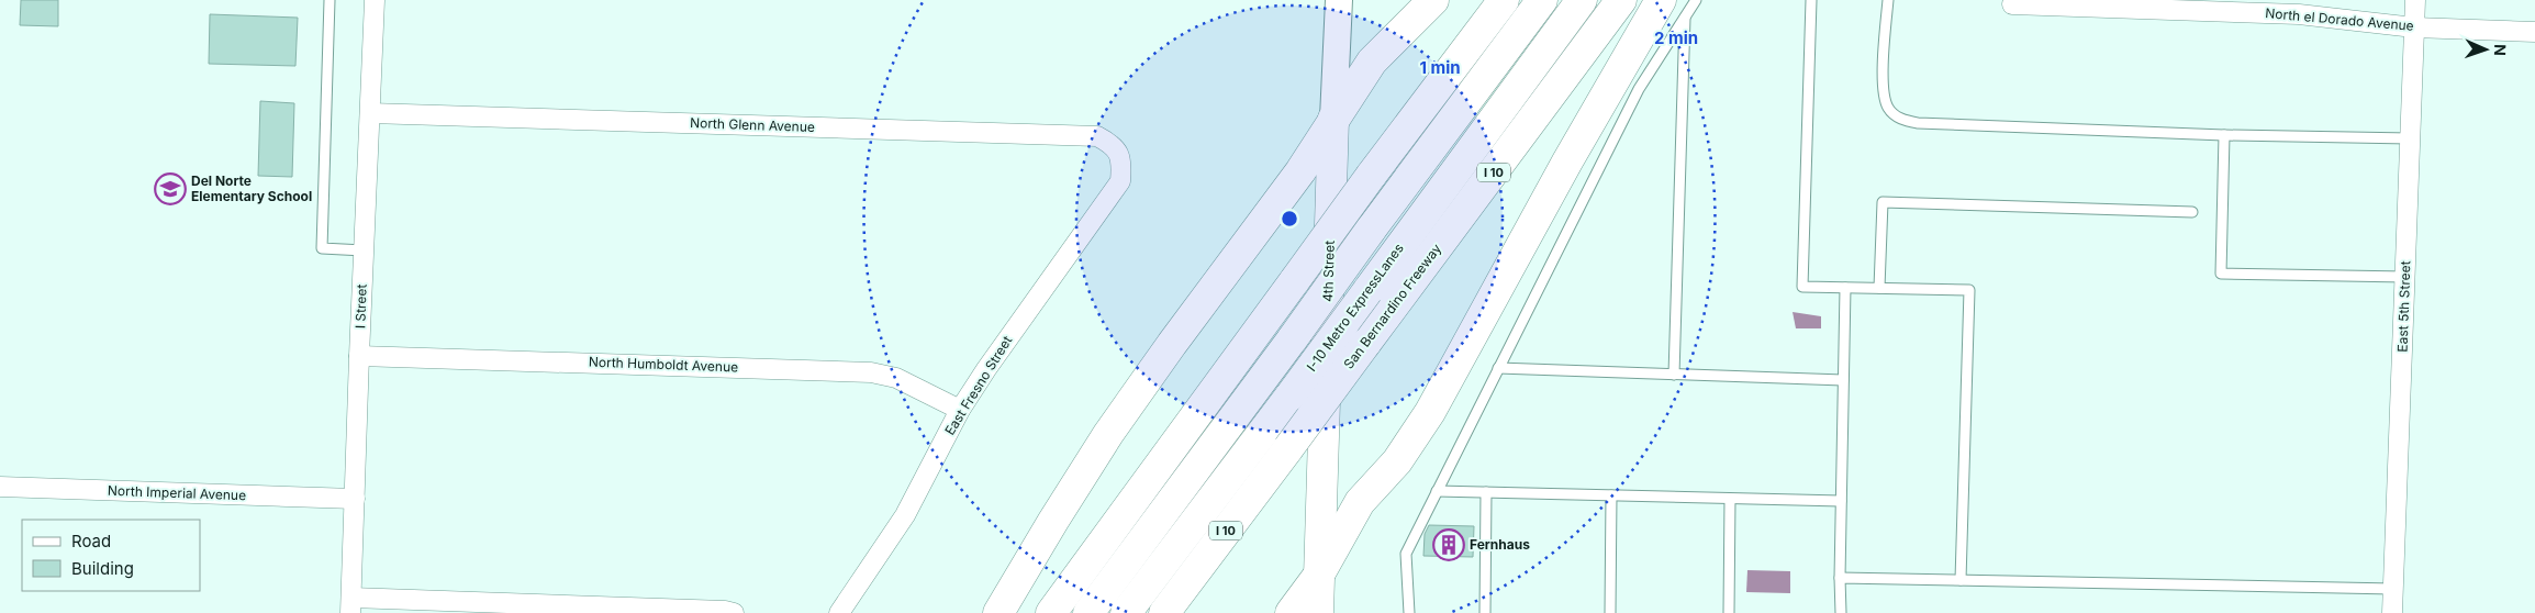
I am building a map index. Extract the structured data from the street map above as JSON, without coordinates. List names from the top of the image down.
{
  "streets": {
    "main road": [
      "I 10",
      "4th Street",
      "San Bernardino Freeway",
      "I-10 Metro ExpressLanes"
    ],
    "street": [
      "North el Dorado Avenue",
      "North Glenn Avenue",
      "I Street",
      "East 5th Street",
      "North Humboldt Avenue",
      "East Fresno Street",
      "North Imperial Avenue"
    ]
  },
  "crossings": [
    ["North el Dorado Avenue", "East 5th Street"],
    ["North Glenn Avenue", "I Street"],
    ["North Glenn Avenue", "East Fresno Street"],
    ["I Street", "North Humboldt Avenue"],
    ["I Street", "North Imperial Avenue"],
    ["North Humboldt Avenue", "East Fresno Street"]
  ],
  "places": {
    "school or university": ["Del Norte Elementary School"],
    "building": ["Fernhaus"]
  },
  "legend": ["Road", "Building"],
  "north": "right",
  "rings": ["2 min", "1 min"]
}
